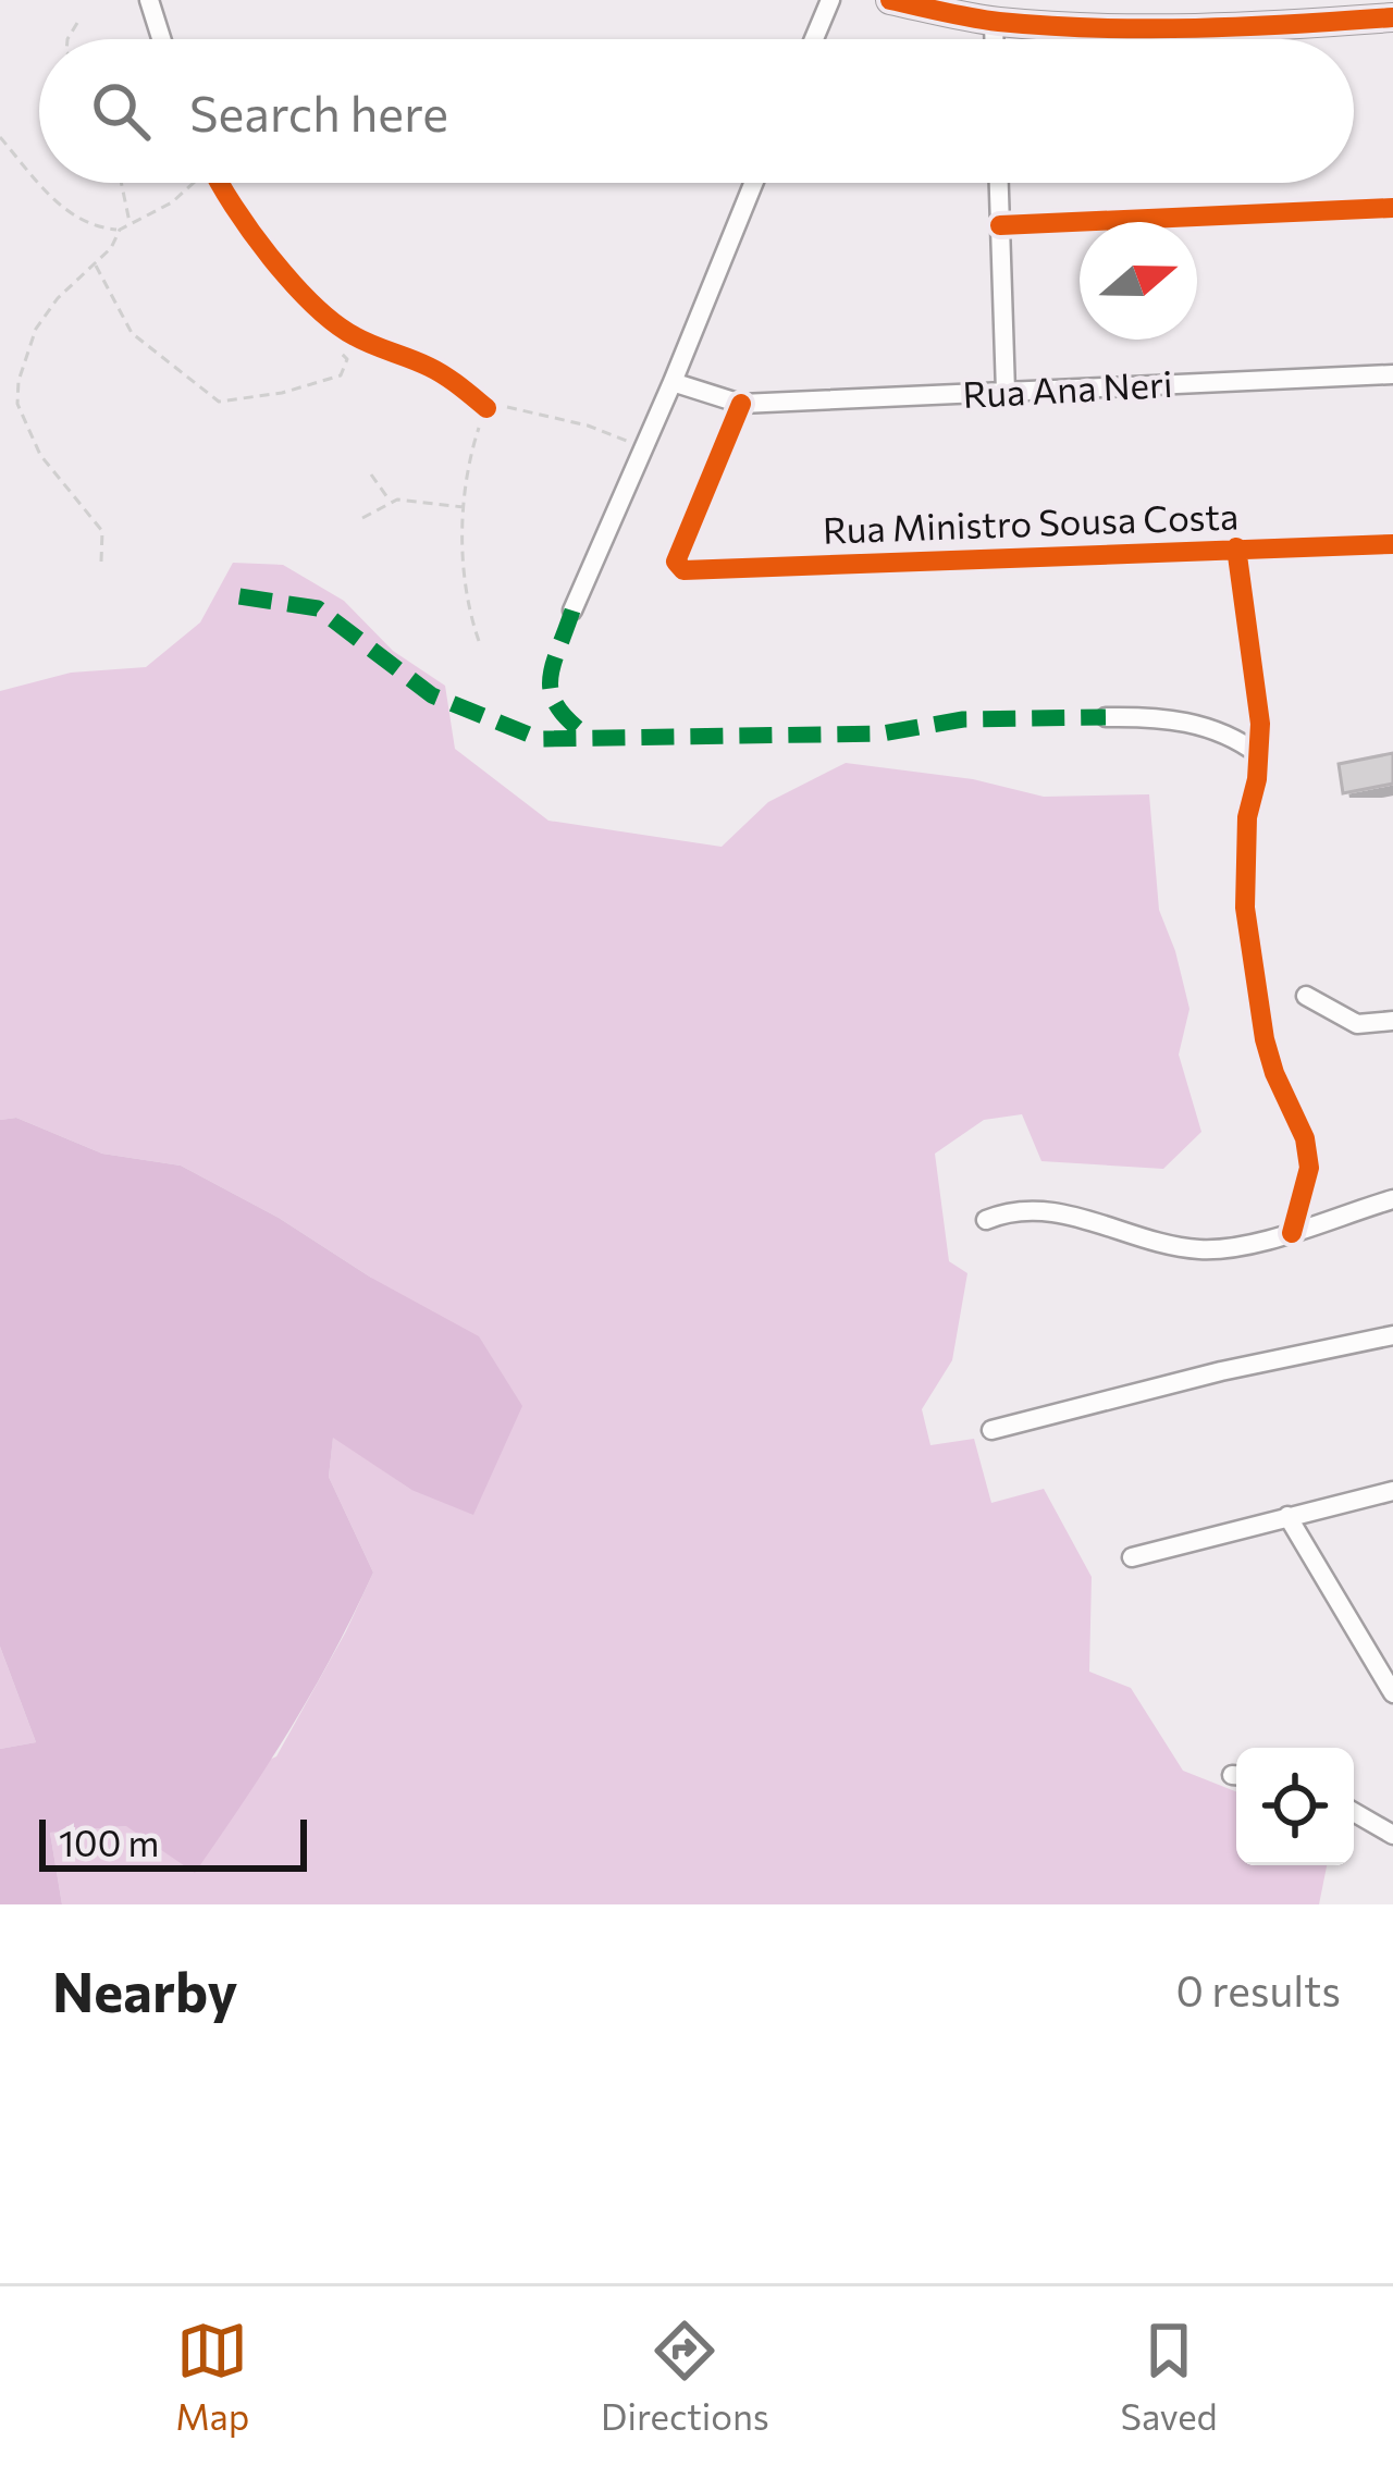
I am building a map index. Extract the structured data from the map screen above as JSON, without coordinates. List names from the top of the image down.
{
  "streets": {
    "street": ["Rua Ana Neri", "Rua Ministro Sousa Costa"]
  },
  "crossings": [
    ["Rua Ana Neri", "Rua Ministro Sousa Costa"]
  ],
  "scale_bar": "100 m",
  "north": "right",
  "page": {
    "search": "Search here",
    "scale": "100 m",
    "heading": ["Nearby", "0 results"],
    "nav": ["Map", "Directions", "Saved"]
  }
}
